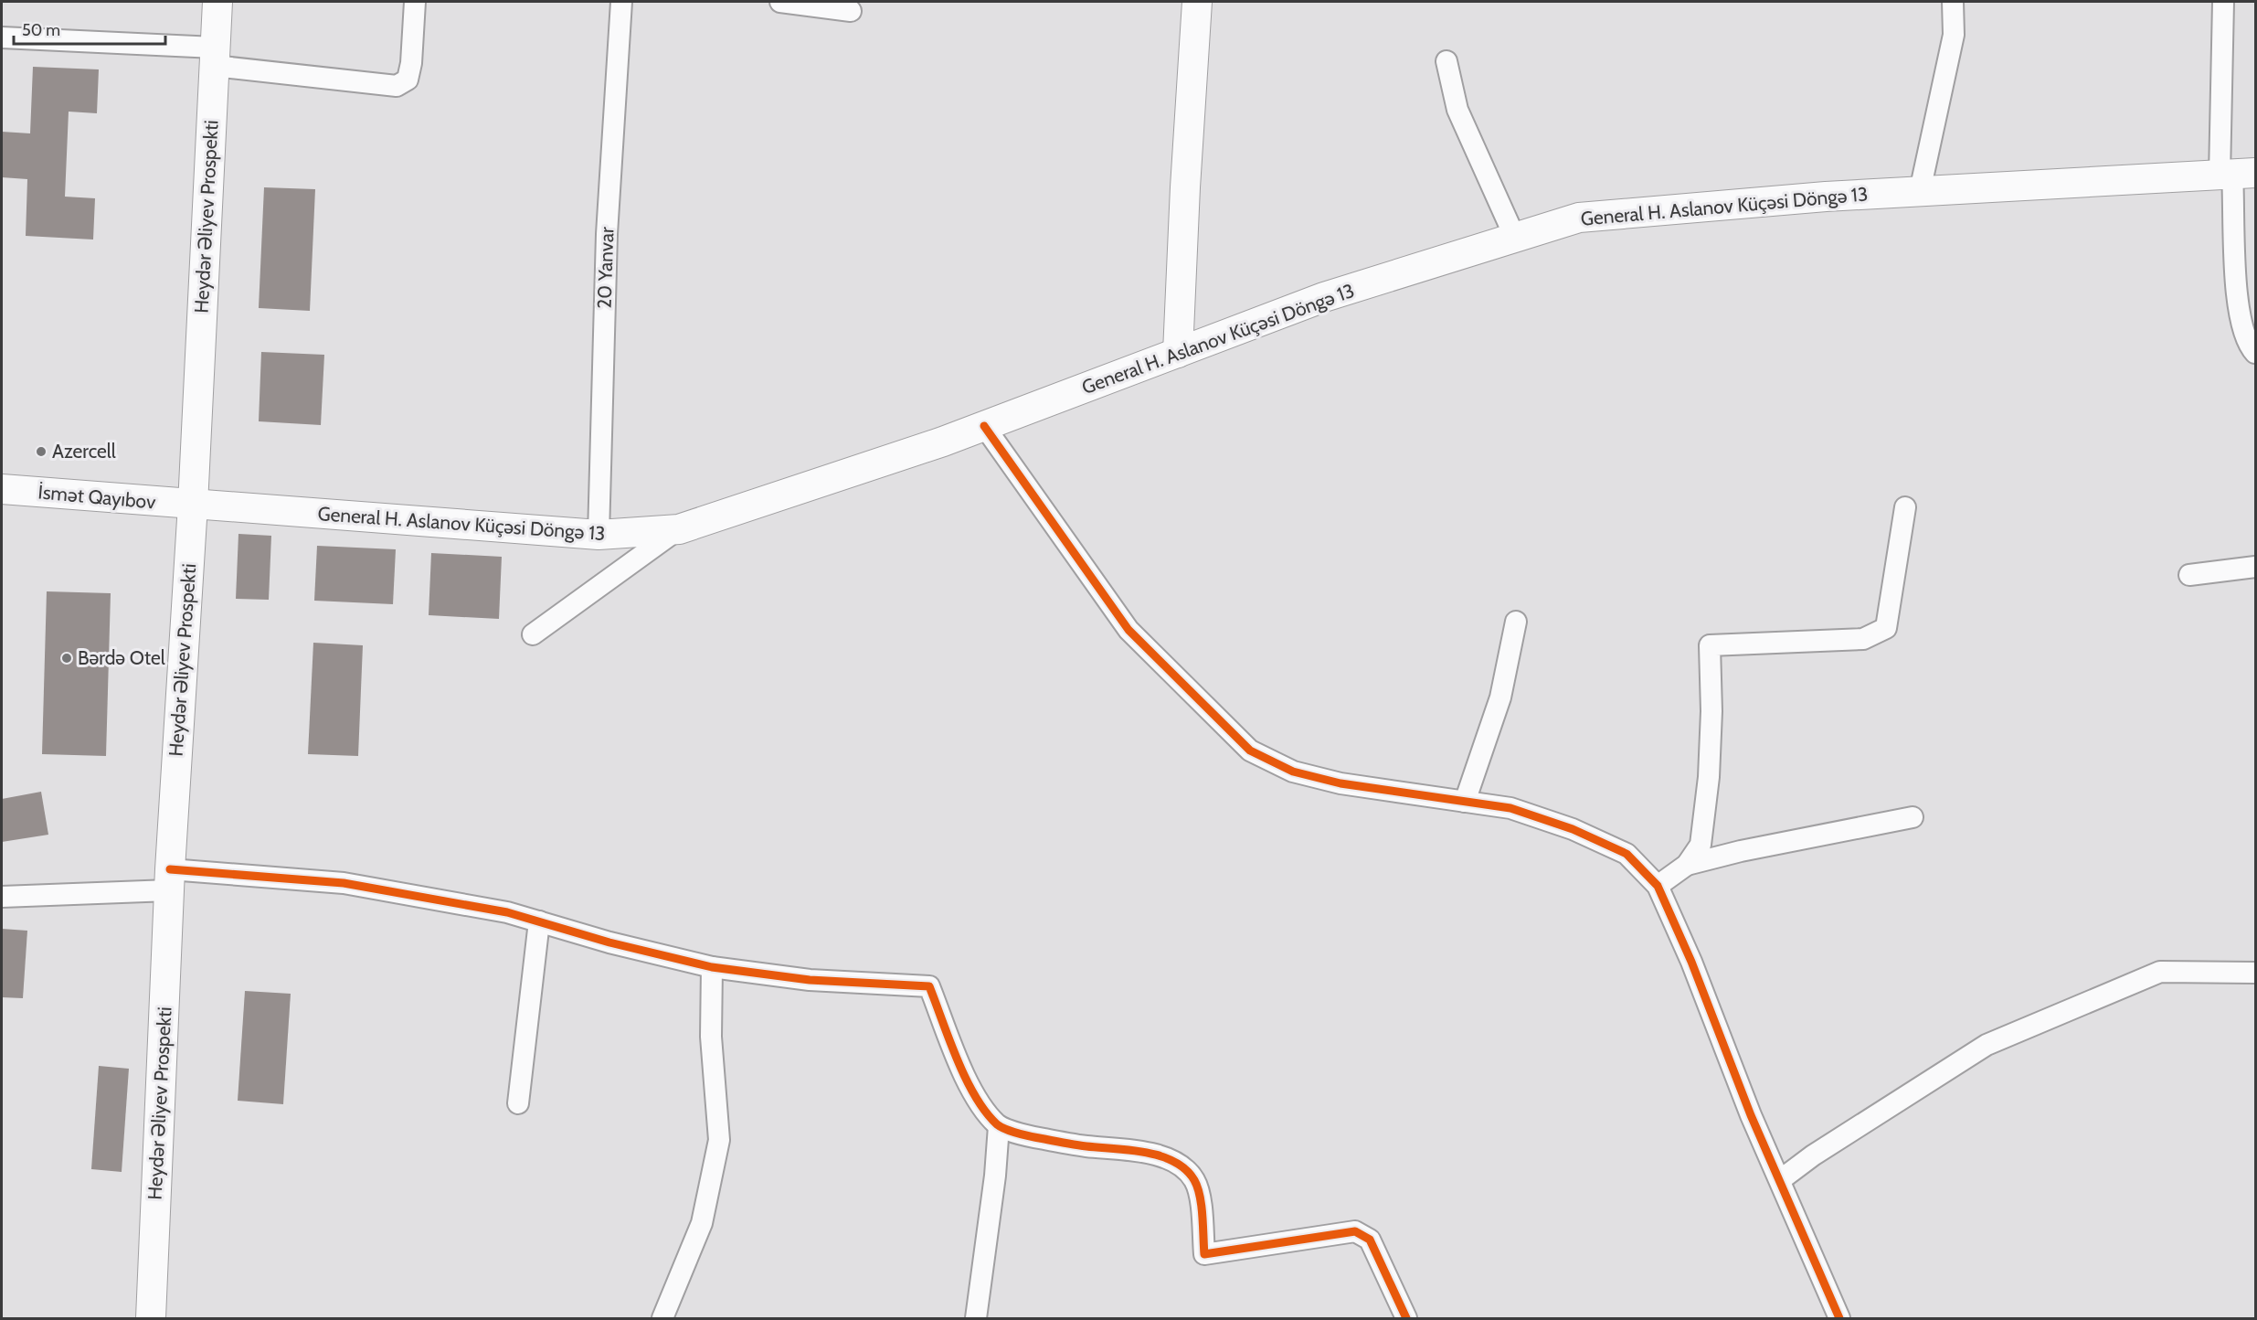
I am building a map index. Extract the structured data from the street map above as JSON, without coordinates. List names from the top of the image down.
{
  "streets": {
    "main road": ["General H. Aslanov Küçəsi Döngə 13", "Heydər Əliyev Prospekti", "İsmət Qayıbov"],
    "street": ["20 Yanvar"]
  },
  "crossings": [
    ["General H. Aslanov Küçəsi Döngə 13", "Heydər Əliyev Prospekti"],
    ["General H. Aslanov Küçəsi Döngə 13", "20 Yanvar"],
    ["General H. Aslanov Küçəsi Döngə 13", "İsmət Qayıbov"],
    ["Heydər Əliyev Prospekti", "İsmət Qayıbov"]
  ],
  "places": ["Azercell", "Bərdə Otel"],
  "scale_bar": "50 m"
}
